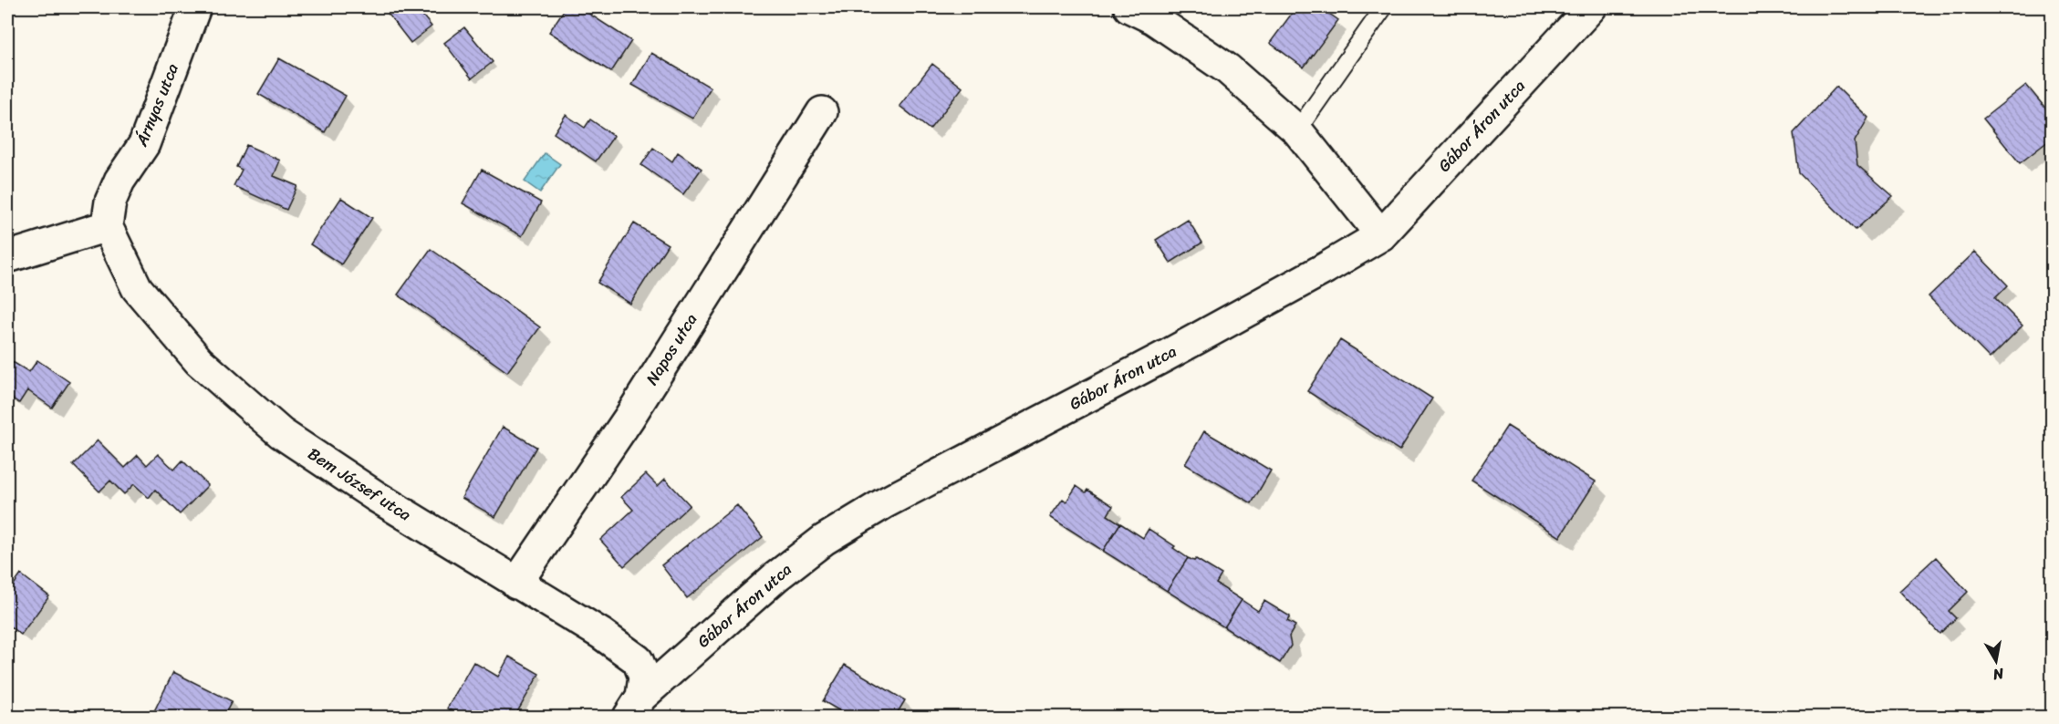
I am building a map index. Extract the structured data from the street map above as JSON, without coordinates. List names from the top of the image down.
{
  "streets": {
    "street": [
      "Árnyas utca",
      "Gábor Áron utca",
      "Napos utca",
      "Bem József utca"
    ]
  },
  "crossings": [
    ["Árnyas utca", "Bem József utca"],
    ["Gábor Áron utca", "Bem József utca"],
    ["Napos utca", "Bem József utca"]
  ],
  "north": "bottom"
}
